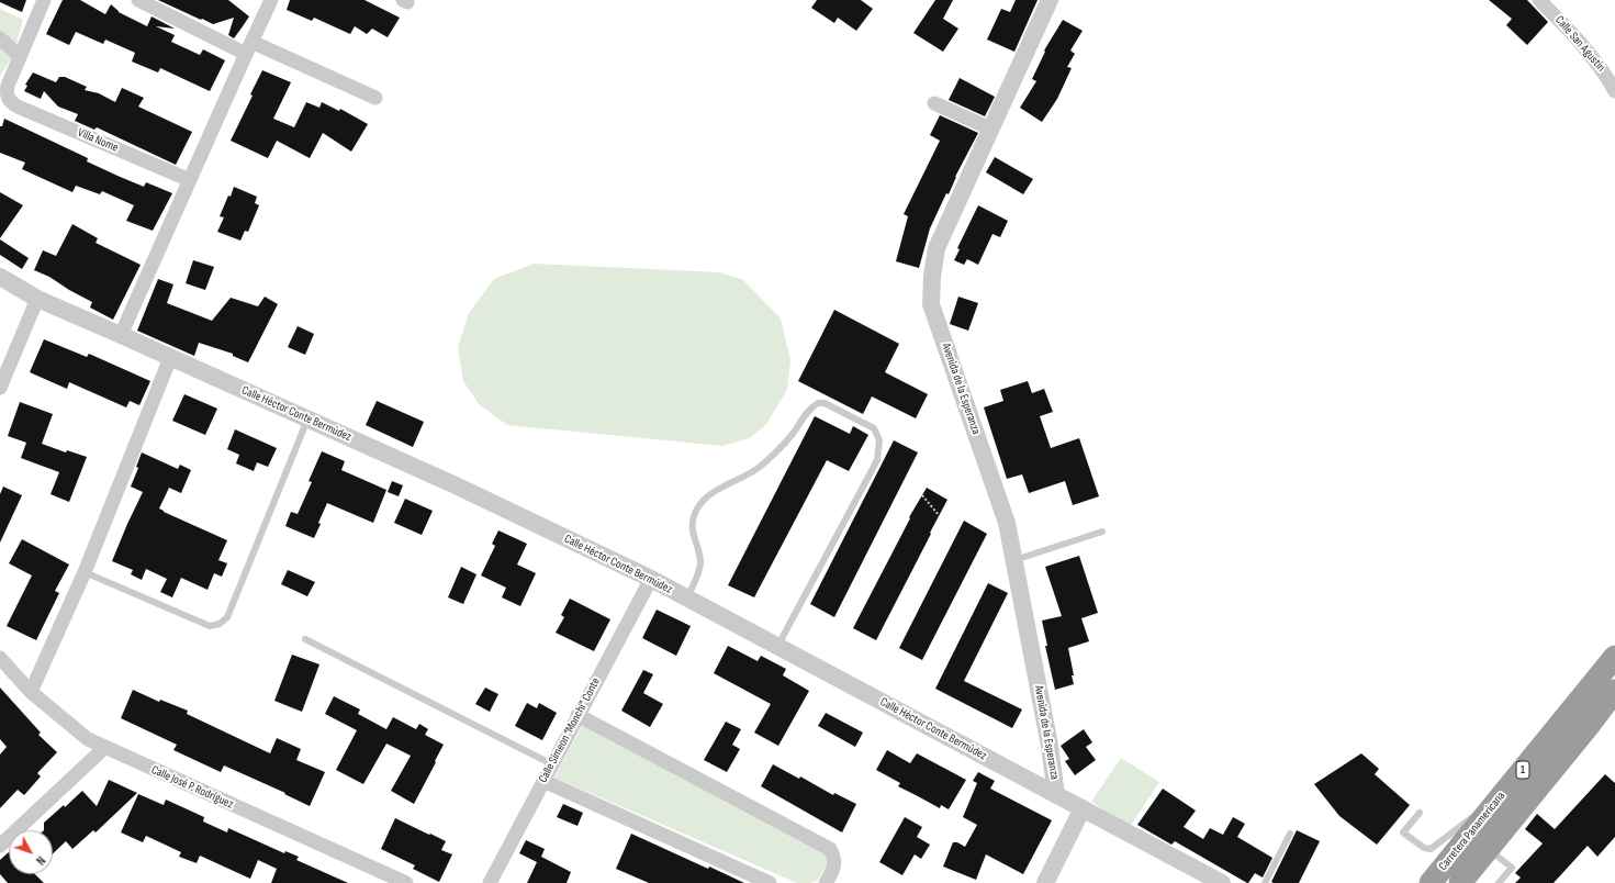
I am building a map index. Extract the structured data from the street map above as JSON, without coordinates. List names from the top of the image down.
{
  "streets": {
    "highway": ["1", "Carretera Panamericana"],
    "street": [
      "Calle San Agustín",
      "Villa Nome",
      "Avenida de la Esperanza",
      "Calle Héctor Conte Bermúdez",
      "Calle Simeon \"Monchi\" Conte",
      "Calle José P. Rodríguez"
    ]
  },
  "crossings": [
    ["Avenida de la Esperanza", "Calle Héctor Conte Bermúdez"],
    ["Calle Héctor Conte Bermúdez", "Calle Simeon \"Monchi\" Conte"]
  ],
  "north": "bottom right"
}
